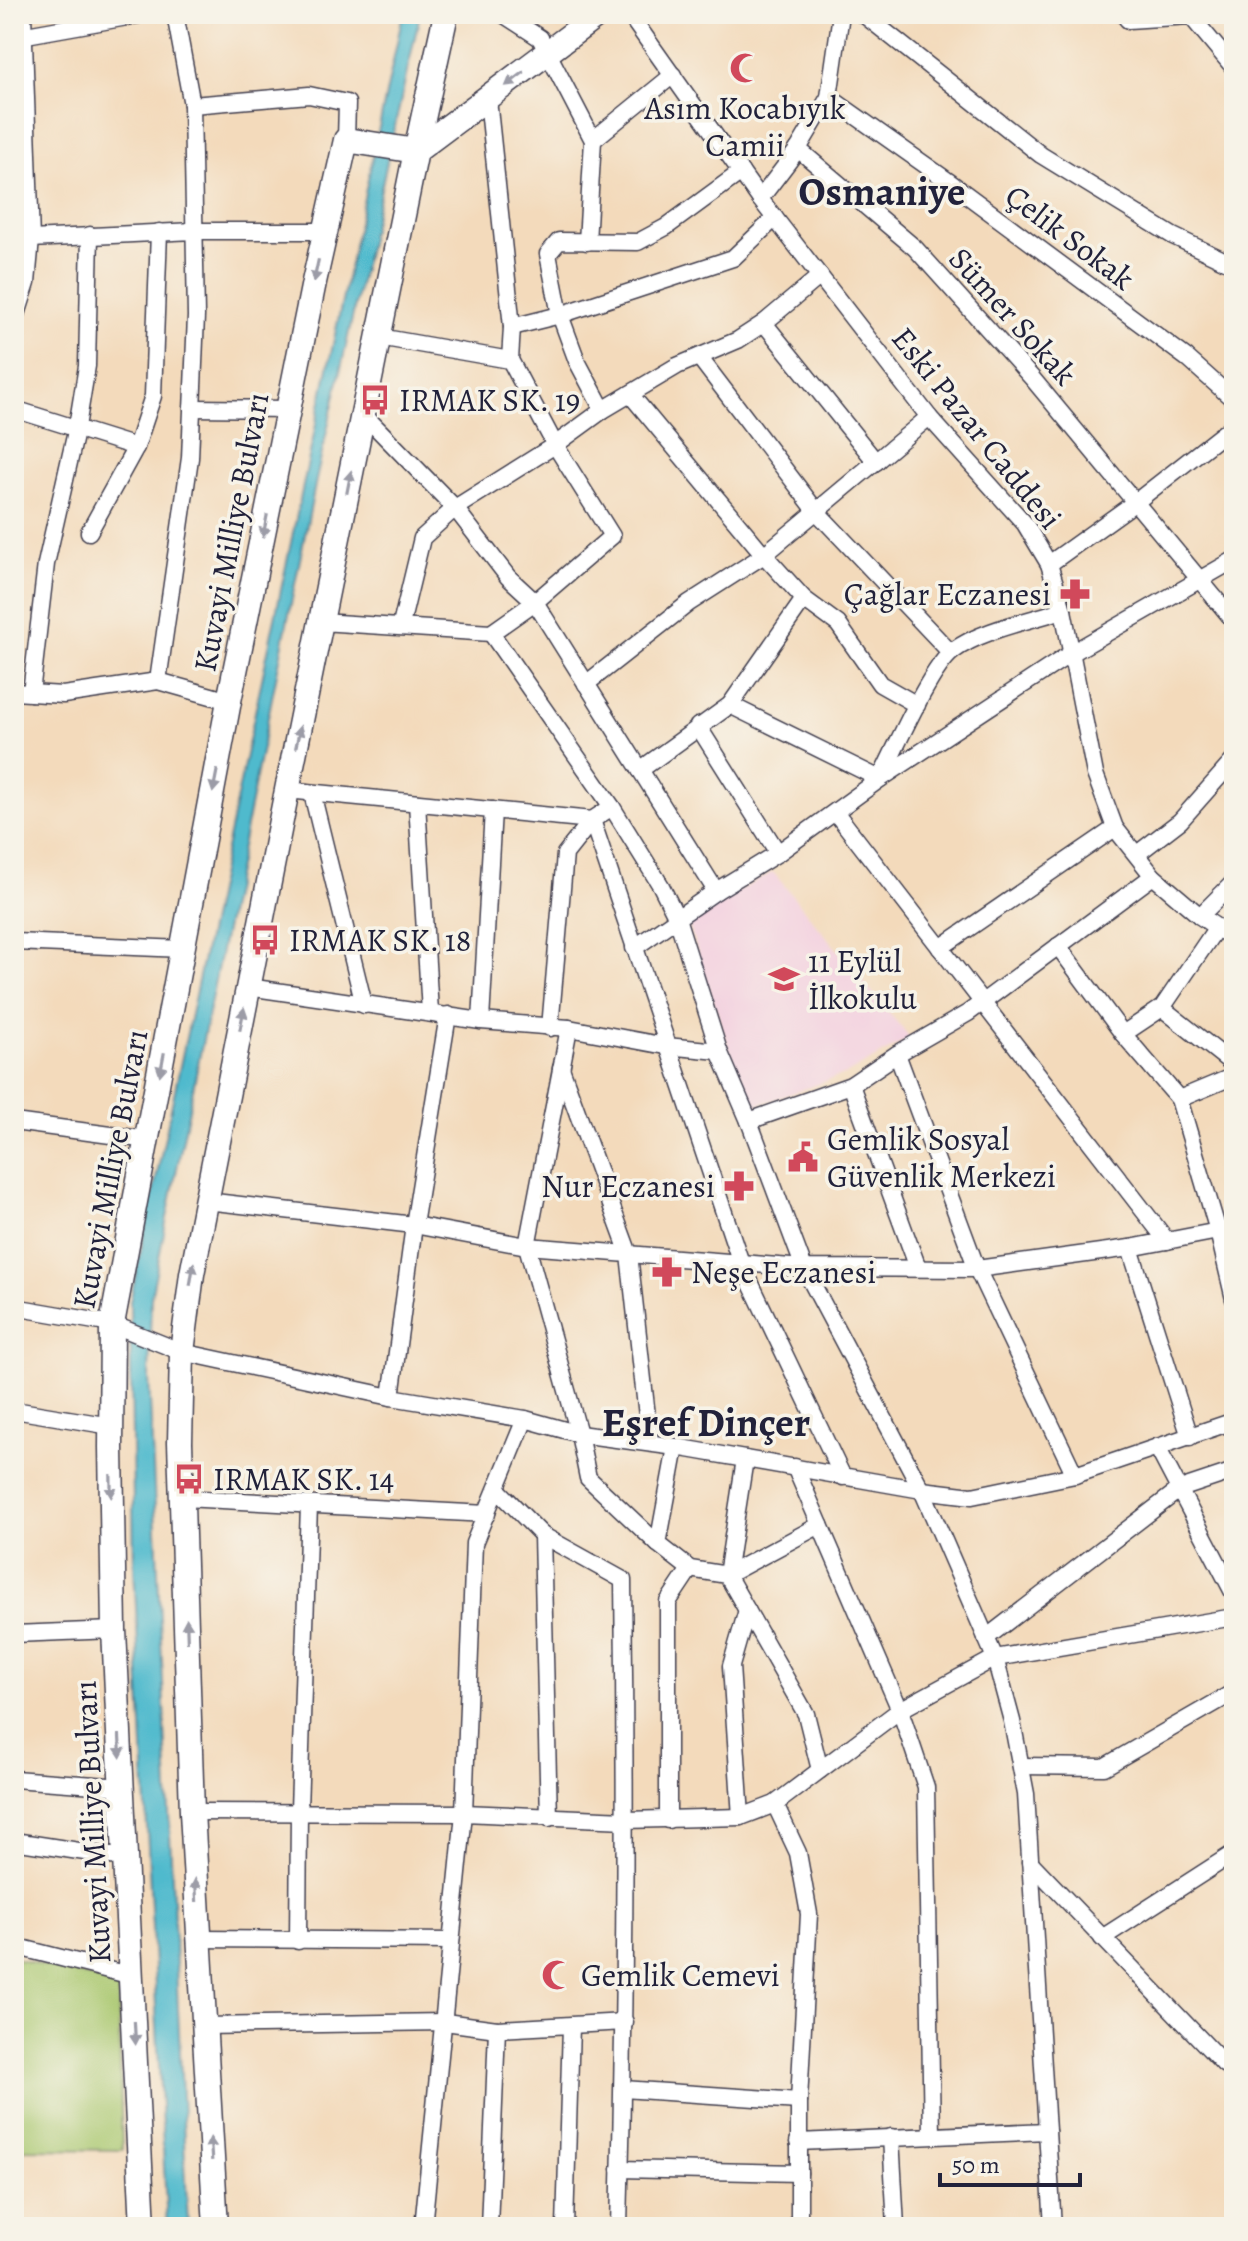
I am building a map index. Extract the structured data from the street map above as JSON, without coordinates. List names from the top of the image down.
{
  "streets": {
    "main road": ["Kuvayi Milliye Bulvarı"],
    "street": ["Çelik Sokak", "Sümer Sokak", "Eski Pazar Caddesi"]
  },
  "districts": ["Osmaniye", "Eşref Dinçer"],
  "places": {
    "mosque": ["Asım Kocabıyık Camii", "Gemlik Cemevi"],
    "bus stop": ["IRMAK SK. 19", "IRMAK SK. 18", "IRMAK SK. 14"],
    "pharmacy": ["Çağlar Eczanesi", "Nur Eczanesi", "Neşe Eczanesi"],
    "school or university": ["11 Eylül İlkokulu"],
    "public building": ["Gemlik Sosyal Güvenlik Merkezi"]
  },
  "scale_bar": "50 m"
}
